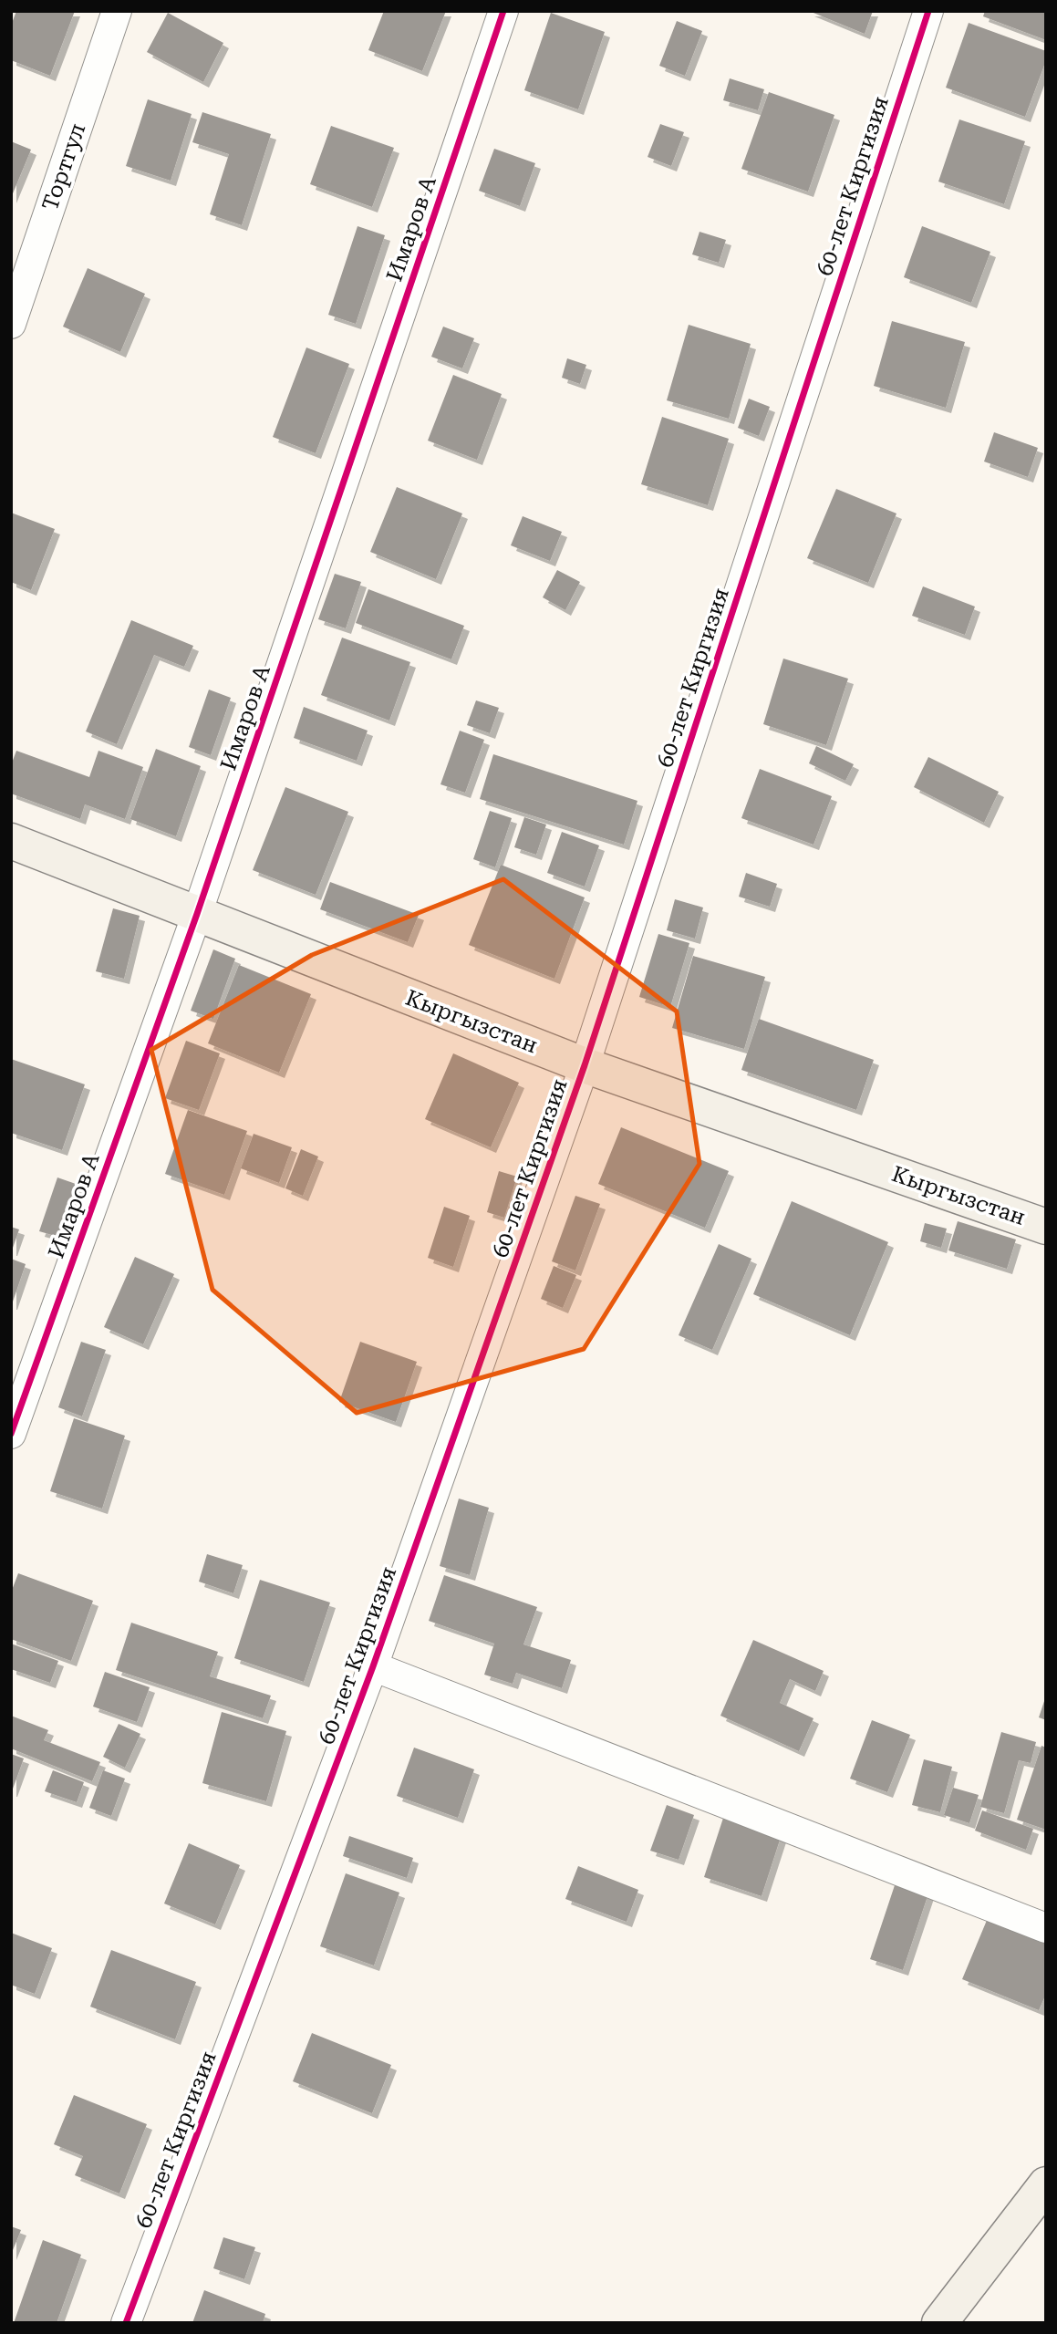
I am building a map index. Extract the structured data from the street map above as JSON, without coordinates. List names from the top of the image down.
{
  "streets": {
    "street": [
      "Тортгул",
      "60-лет Киргизия",
      "Имаров А",
      "Кыргызстан"
    ]
  },
  "crossings": [
    ["60-лет Киргизия", "Кыргызстан"],
    ["Имаров А", "Кыргызстан"]
  ]
}
